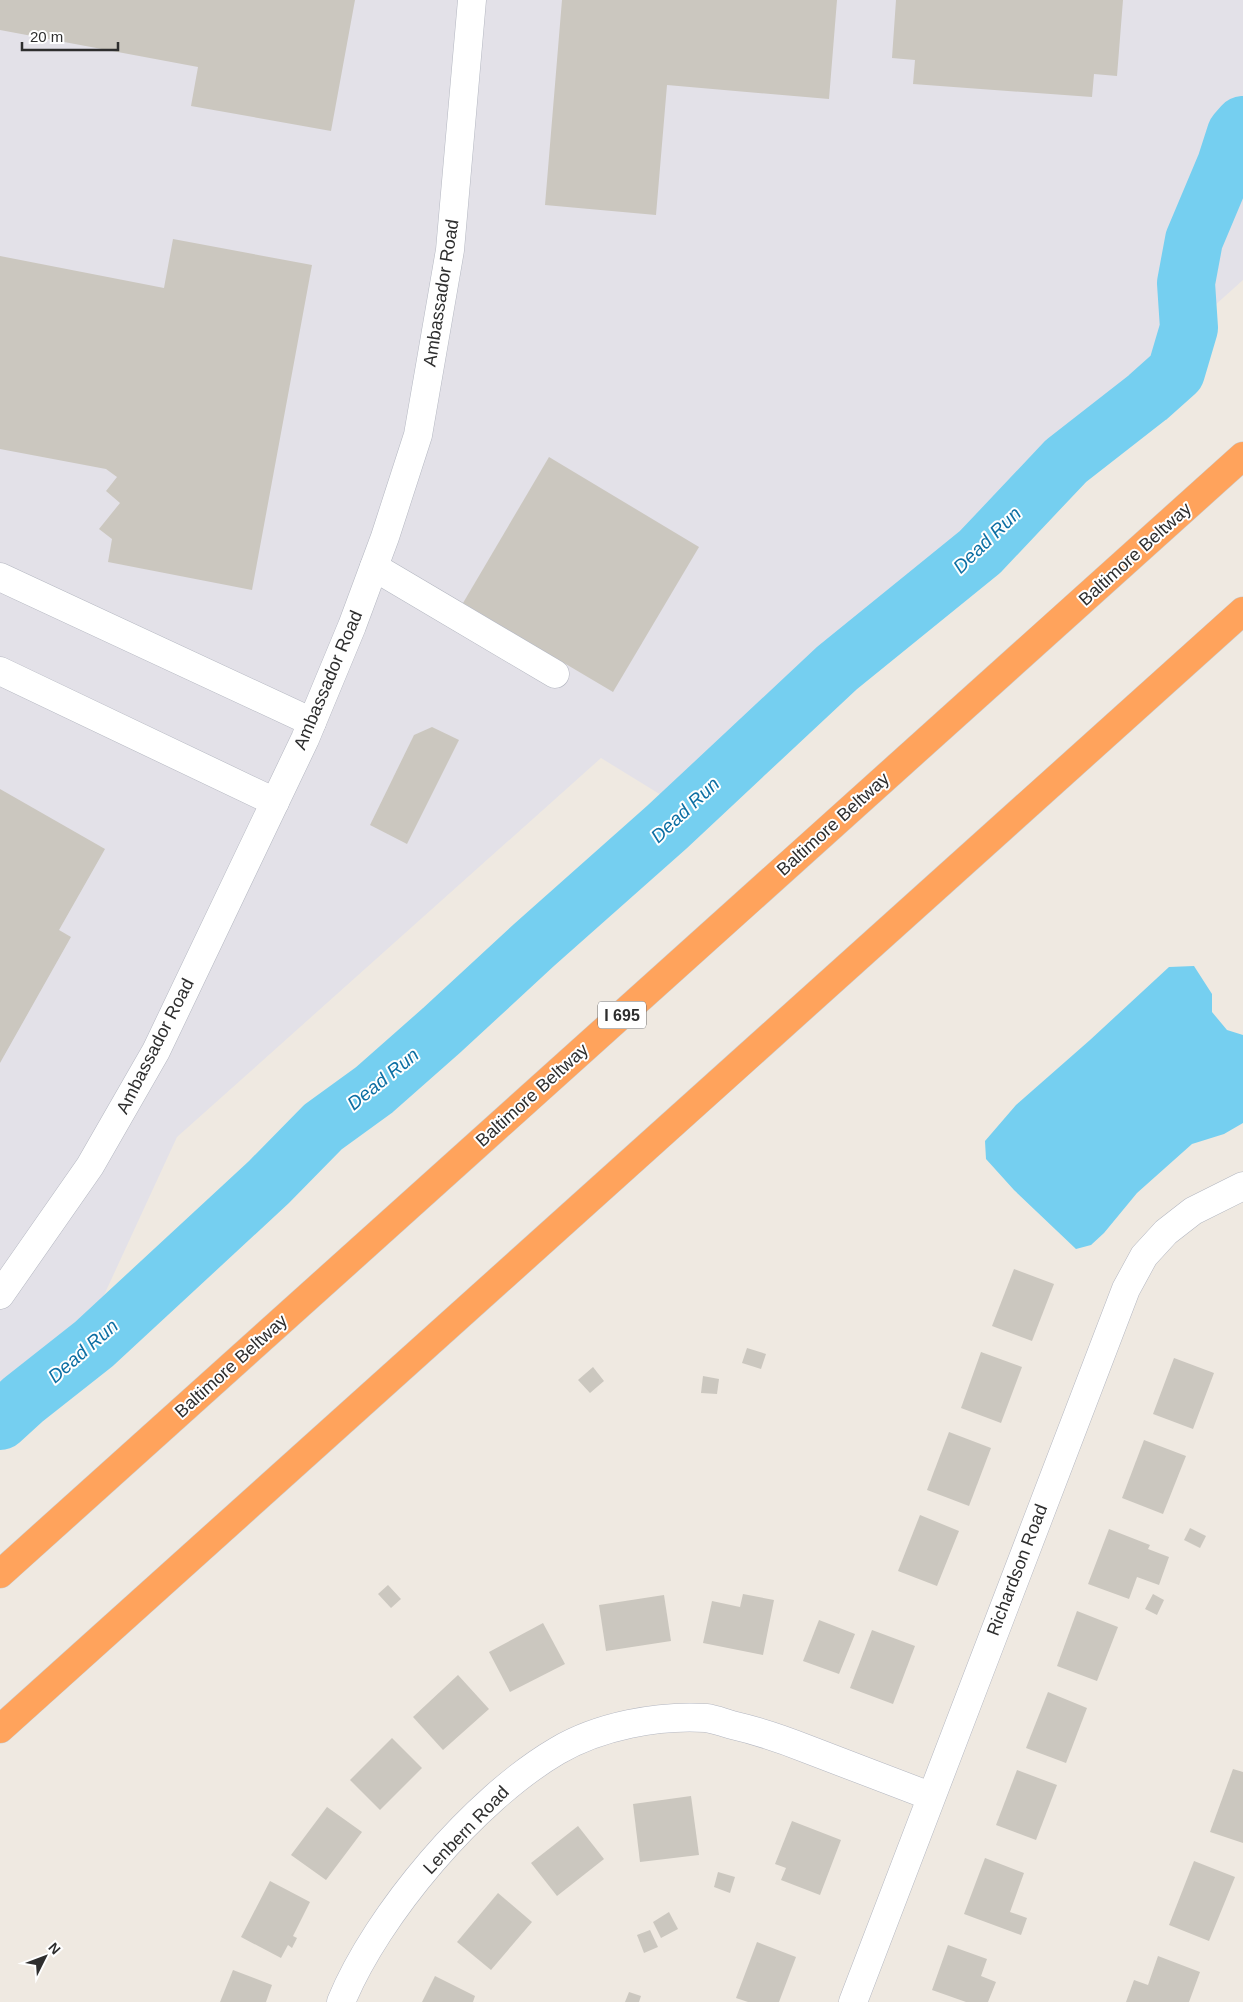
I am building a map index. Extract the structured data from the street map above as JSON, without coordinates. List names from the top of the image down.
{
  "streets": {
    "highway": ["Baltimore Beltway", "I 695"],
    "street": ["Ambassador Road", "Richardson Road", "Lenbern Road"]
  },
  "crossings": [
    ["Richardson Road", "Lenbern Road"]
  ],
  "water": ["Dead Run"],
  "scale_bar": "20 m",
  "north": "top right"
}
